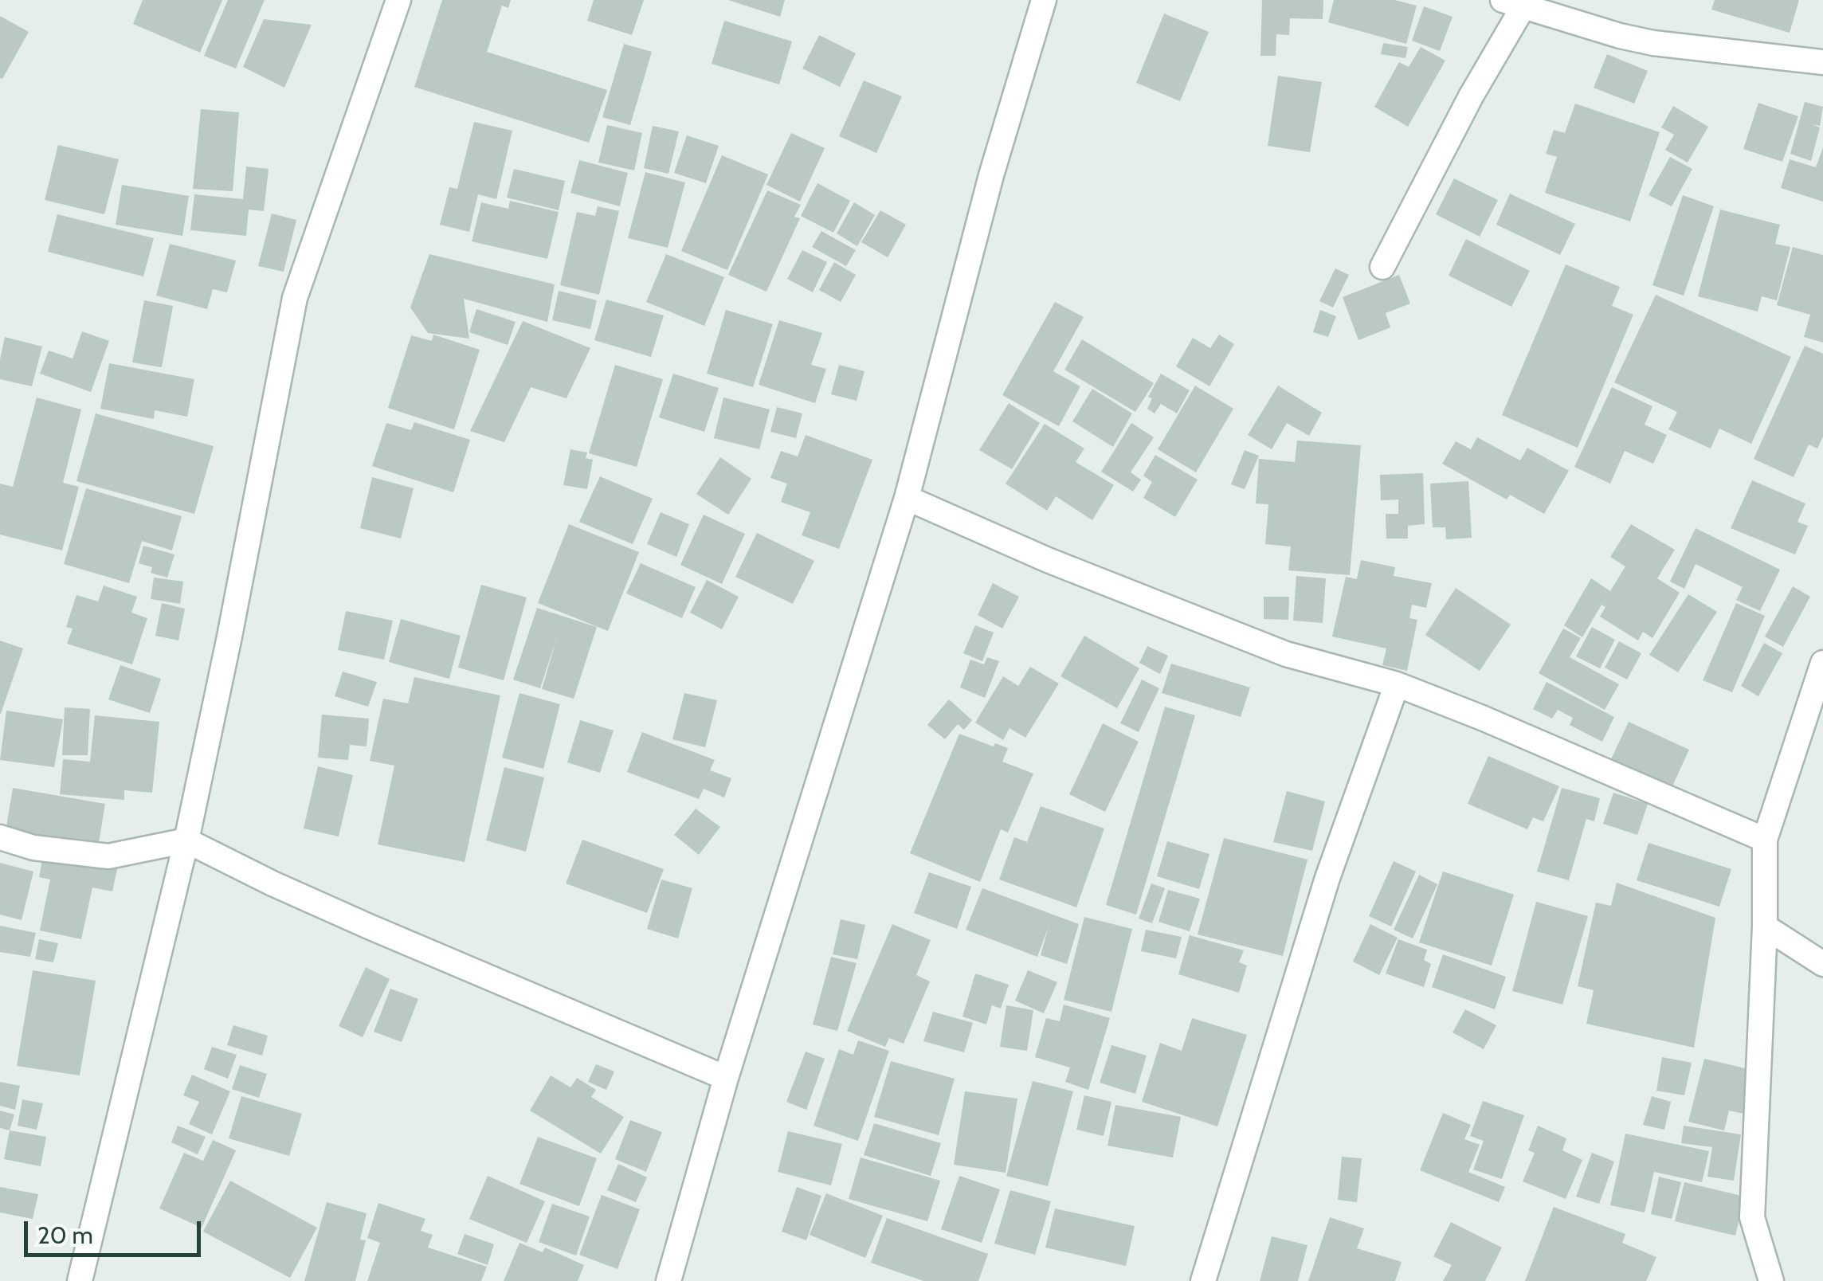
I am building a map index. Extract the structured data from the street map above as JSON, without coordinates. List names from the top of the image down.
{
  "scale_bar": "20 m"
}
